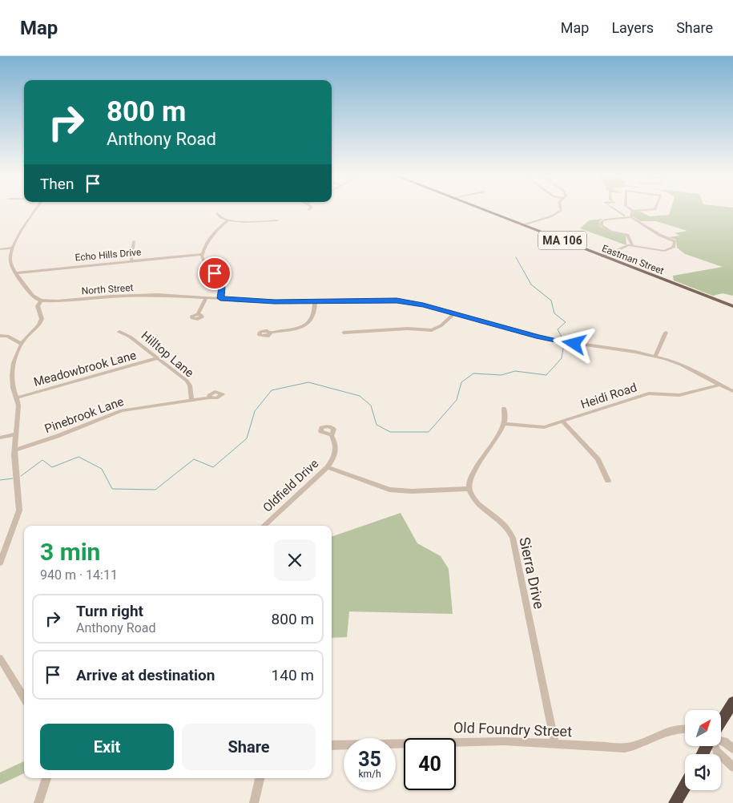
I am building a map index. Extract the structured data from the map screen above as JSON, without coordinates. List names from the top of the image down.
{
  "streets": {
    "main road": ["MA 106", "Eastman Street"],
    "street": [
      "Echo Hills Drive",
      "North Street",
      "Hilltop Lane",
      "Meadowbrook Lane",
      "Heidi Road",
      "Pinebrook Lane",
      "Oldfield Drive",
      "Sierra Drive",
      "Old Foundry Street"
    ]
  },
  "crossings": [
    ["North Street", "Heidi Road"],
    ["Hilltop Lane", "Meadowbrook Lane"],
    ["Hilltop Lane", "Pinebrook Lane"],
    ["Sierra Drive", "Old Foundry Street"]
  ],
  "north": "top right",
  "page": {
    "header": "Map",
    "nav": ["Map", "Layers", "Share"],
    "turn": ["800 m", "Anthony Road"],
    "then": "Then",
    "heading": ["3 min", "940 m · 14:11"],
    "list": [
      {
        "name": "Turn right",
        "note": "Anthony Road",
        "value": "800 m"
      },
      {
        "name": "Arrive at destination",
        "value": "140 m"
      }
    ],
    "buttons": ["Exit", "Share"],
    "speed": "35 km/h",
    "limit": "40"
  }
}
